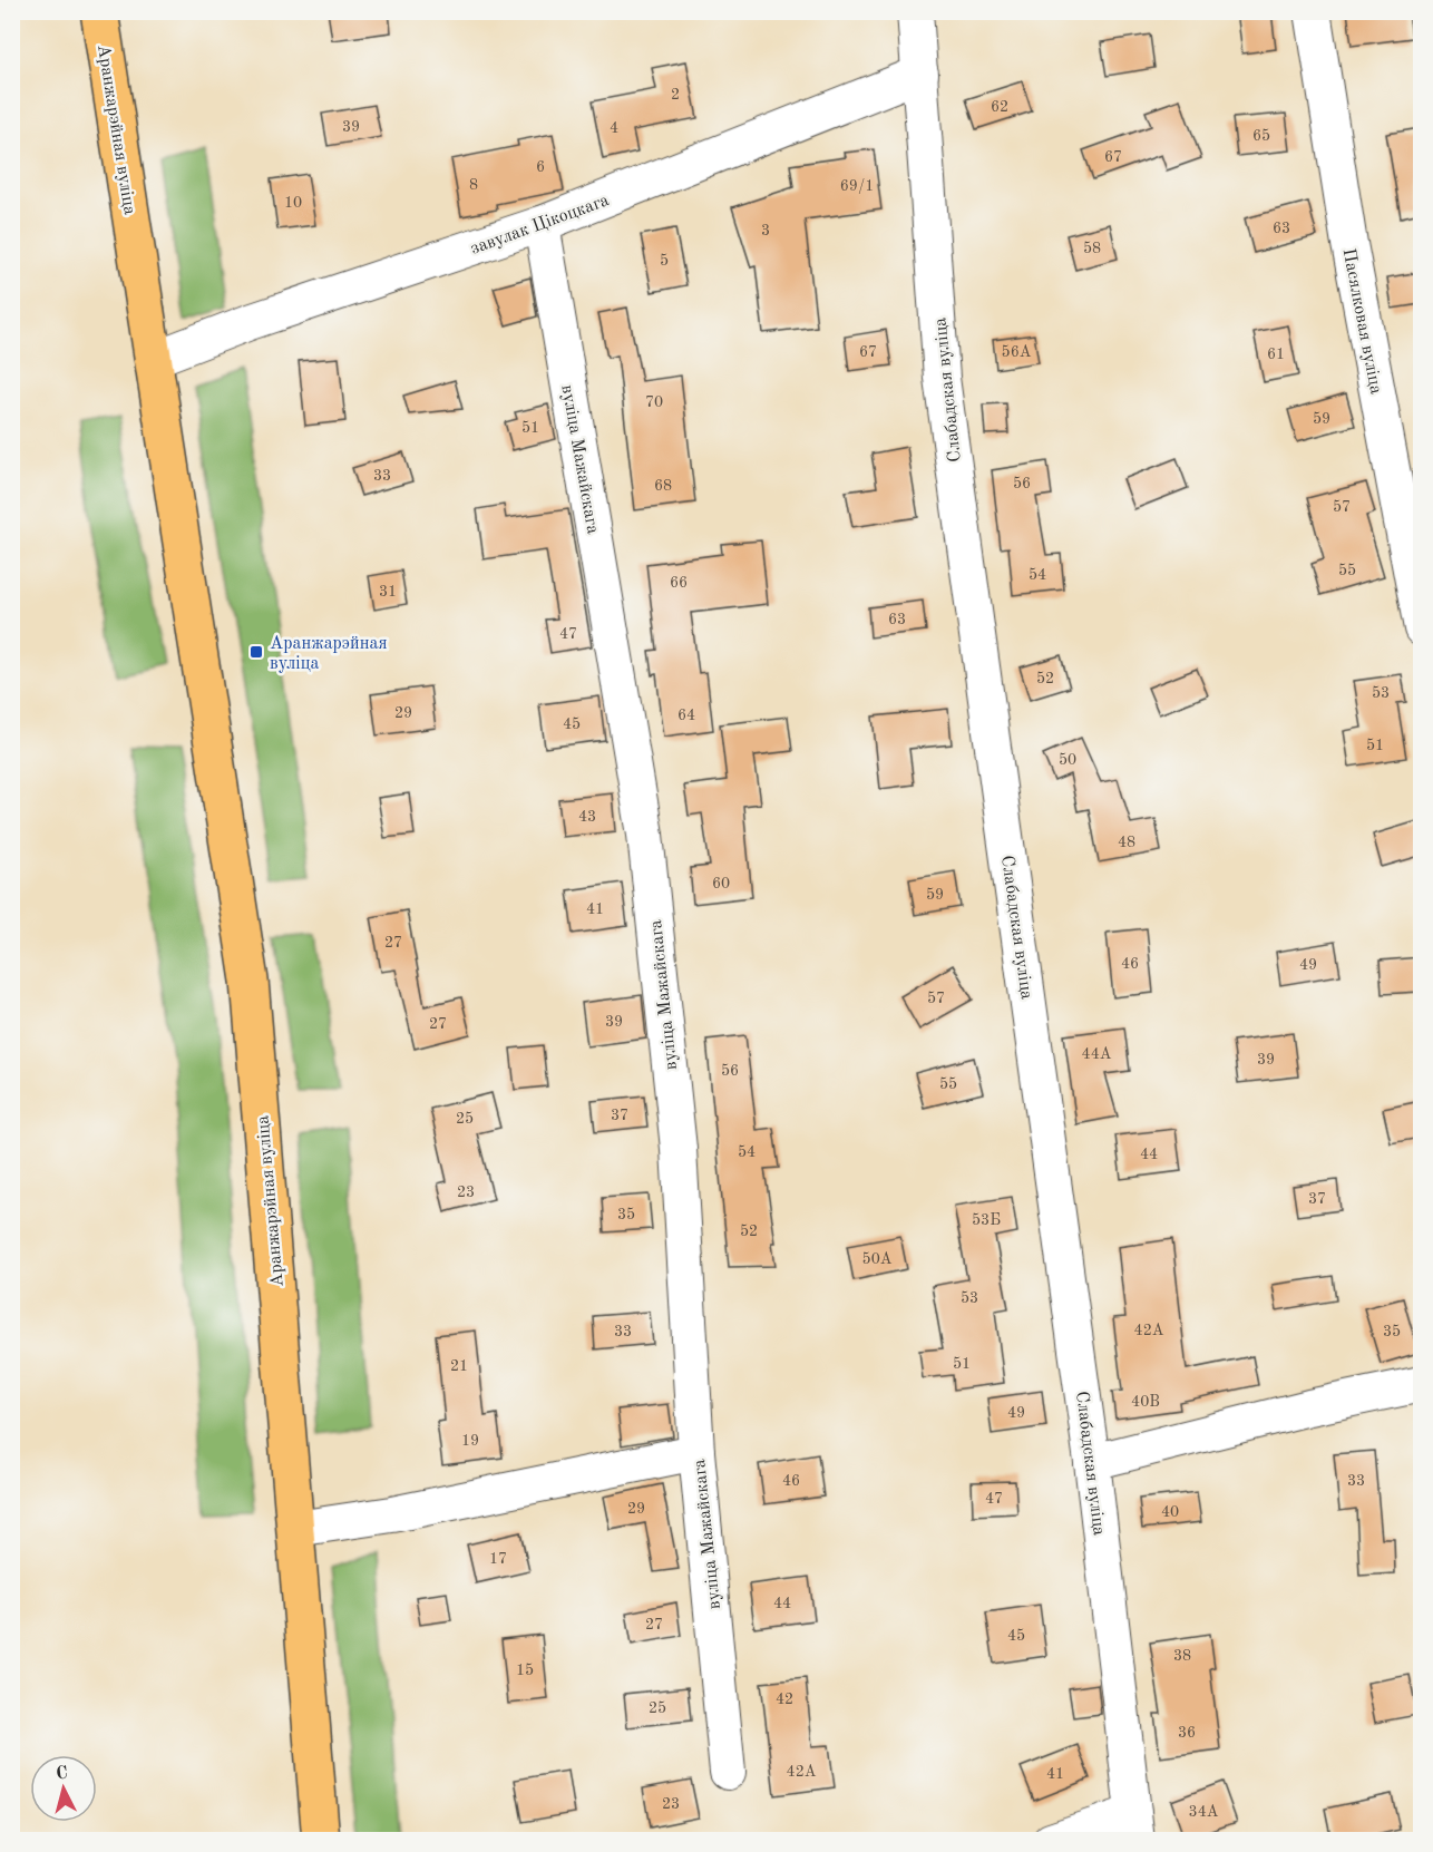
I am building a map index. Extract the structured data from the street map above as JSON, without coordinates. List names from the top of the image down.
{
  "streets": {
    "main road": ["Аранжарэйная вуліца"],
    "street": [
      "завулак Цікоцкага",
      "Пасялковая вуліца",
      "Слабадская вуліца",
      "вуліца Мажайскага"
    ]
  },
  "crossings": [
    ["Аранжарэйная вуліца", "завулак Цікоцкага"],
    ["завулак Цікоцкага", "Слабадская вуліца"],
    ["завулак Цікоцкага", "вуліца Мажайскага"]
  ],
  "places": {
    "transit": ["Аранжарэйная вуліца"]
  },
  "house_numbers": [
    "2",
    "62",
    "39",
    "4",
    "65",
    "67",
    "6",
    "8",
    "69/1",
    "10",
    "63",
    "3",
    "58",
    "5",
    "67",
    "56А",
    "61",
    "70",
    "59",
    "51",
    "33",
    "56",
    "68",
    "57",
    "55",
    "54",
    "66",
    "31",
    "63",
    "47",
    "52",
    "53",
    "29",
    "64",
    "45",
    "51",
    "50",
    "43",
    "48",
    "60",
    "59",
    "41",
    "27",
    "46",
    "49",
    "57",
    "39",
    "27",
    "44А",
    "39",
    "56",
    "55",
    "37",
    "25",
    "54",
    "44",
    "23",
    "37",
    "35",
    "53Б",
    "52",
    "50А",
    "53",
    "42А",
    "33",
    "35",
    "51",
    "21",
    "40В",
    "49",
    "19",
    "46",
    "33",
    "47",
    "29",
    "40",
    "17",
    "44",
    "27",
    "45",
    "38",
    "15",
    "42",
    "25",
    "36",
    "42А",
    "41",
    "23",
    "34А"
  ],
  "north": "top"
}
